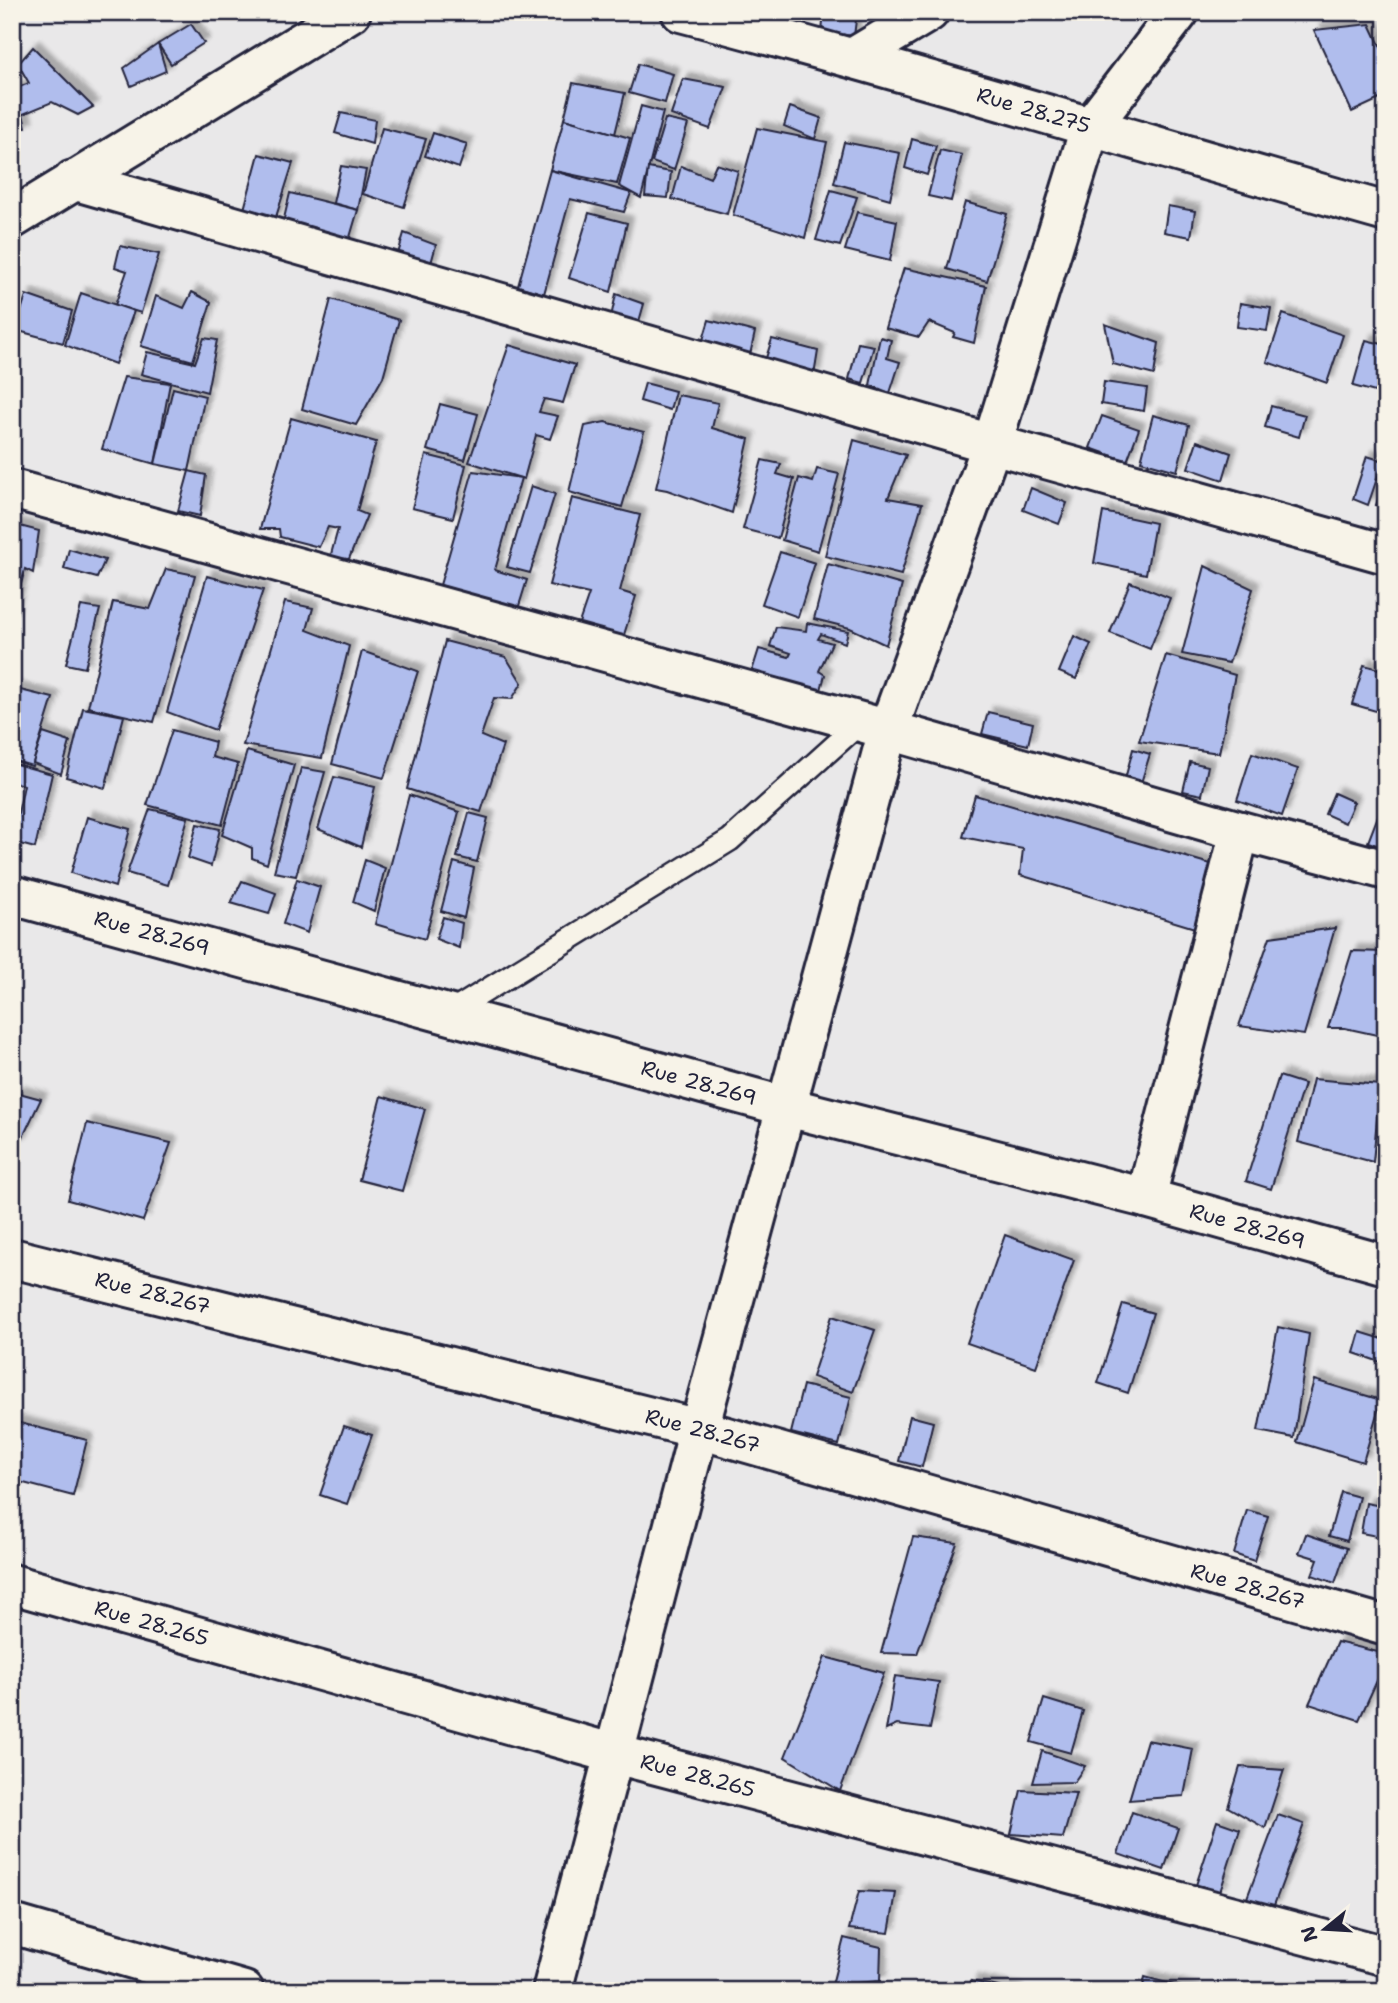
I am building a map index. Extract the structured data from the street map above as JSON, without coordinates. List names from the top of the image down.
{
  "streets": {
    "street": [
      "Rue 28.275",
      "Rue 28.269",
      "Rue 28.267",
      "Rue 28.265"
    ]
  },
  "north": "left"
}
